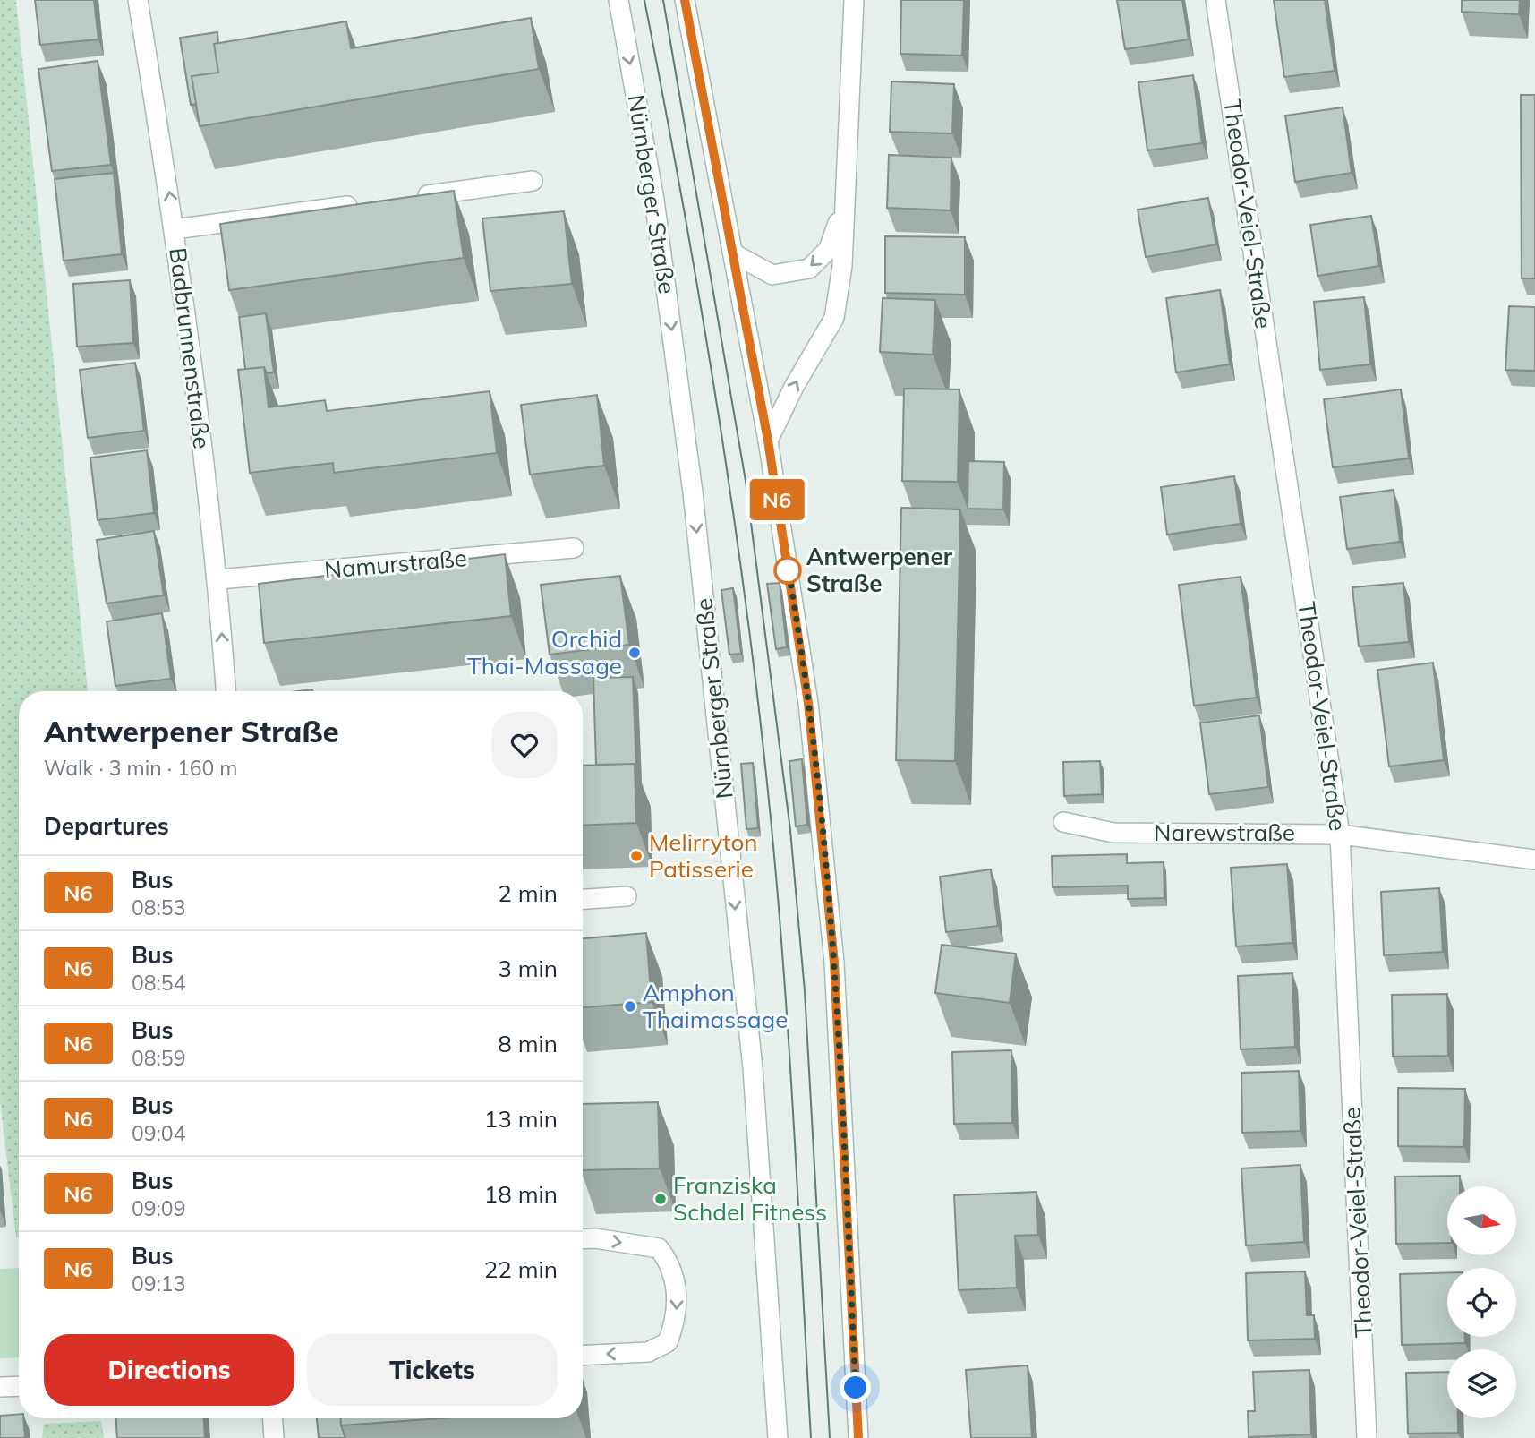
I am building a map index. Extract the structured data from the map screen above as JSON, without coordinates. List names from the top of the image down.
{
  "streets": {
    "street": [
      "Nürnberger Straße",
      "Theodor-Veiel-Straße",
      "Badbrunnenstraße",
      "Namurstraße",
      "Narewstraße"
    ]
  },
  "crossings": [
    ["Theodor-Veiel-Straße", "Narewstraße"],
    ["Badbrunnenstraße", "Namurstraße"]
  ],
  "one_way": ["Badbrunnenstraße"],
  "places": [
    "Antwerpener Straße",
    "Orchid Thai-Massage",
    "Melirryton Patisserie",
    "Amphon Thaimassage",
    "Franziska Schdel Fitness"
  ],
  "lines": ["bus line N6"],
  "north": "right",
  "page": {
    "on_map": "N6",
    "heading": [
      ["Antwerpener Straße", "Walk · 3 min · 160 m"],
      "Departures"
    ],
    "list": [
      {
        "mark": "N6",
        "name": "Bus",
        "note": "08:53",
        "value": "2 min"
      },
      {
        "mark": "N6",
        "name": "Bus",
        "note": "08:54",
        "value": "3 min"
      },
      {
        "mark": "N6",
        "name": "Bus",
        "note": "08:59",
        "value": "8 min"
      },
      {
        "mark": "N6",
        "name": "Bus",
        "note": "09:04",
        "value": "13 min"
      },
      {
        "mark": "N6",
        "name": "Bus",
        "note": "09:09",
        "value": "18 min"
      },
      {
        "mark": "N6",
        "name": "Bus",
        "note": "09:13",
        "value": "22 min"
      }
    ],
    "buttons": ["Directions", "Tickets"]
  }
}
